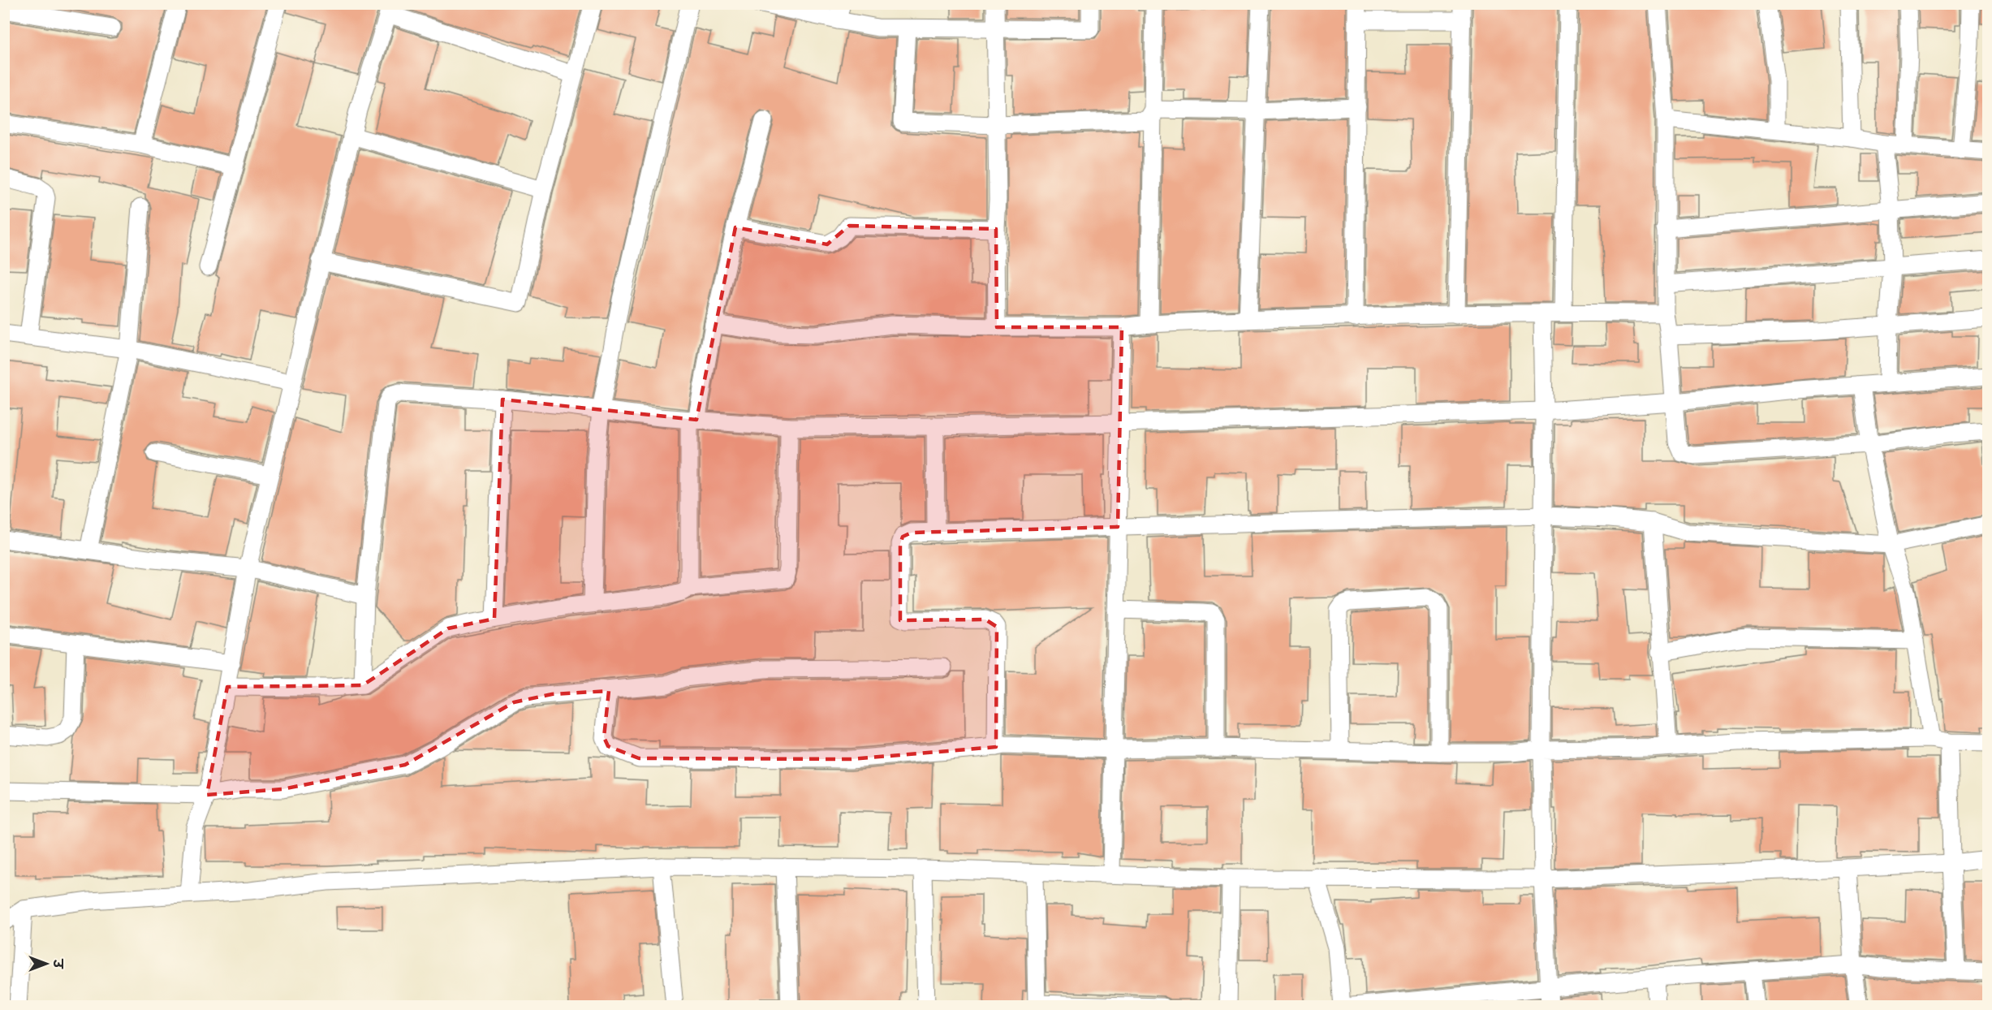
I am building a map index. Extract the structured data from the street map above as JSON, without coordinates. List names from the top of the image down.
{
  "north": "right"
}
